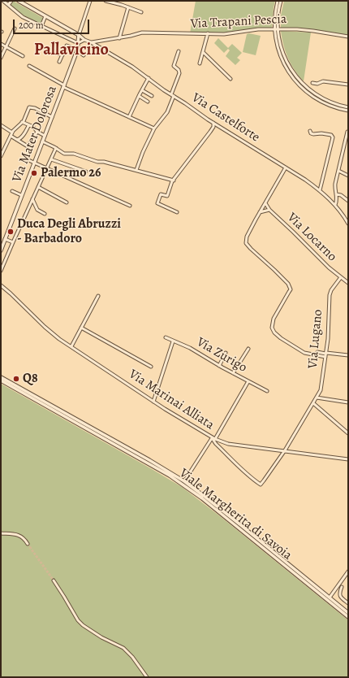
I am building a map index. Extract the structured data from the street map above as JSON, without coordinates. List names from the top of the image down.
{
  "streets": {
    "street": [
      "Via Trapani Pescia",
      "Via Castelforte",
      "Via Mater Dolorosa",
      "Via Locarno",
      "Via Lugano",
      "Via Zurigo",
      "Via Marinai Alliata",
      "Viale Margherita di Savoia"
    ]
  },
  "crossings": [
    ["Via Trapani Pescia", "Via Castelforte"],
    ["Via Locarno", "Via Lugano"],
    ["Via Lugano", "Via Marinai Alliata"]
  ],
  "districts": ["Pallavicino"],
  "places": ["Palermo 26", "Duca Degli Abruzzi - Barbadoro", "Q8"],
  "scale_bar": "200 m"
}
